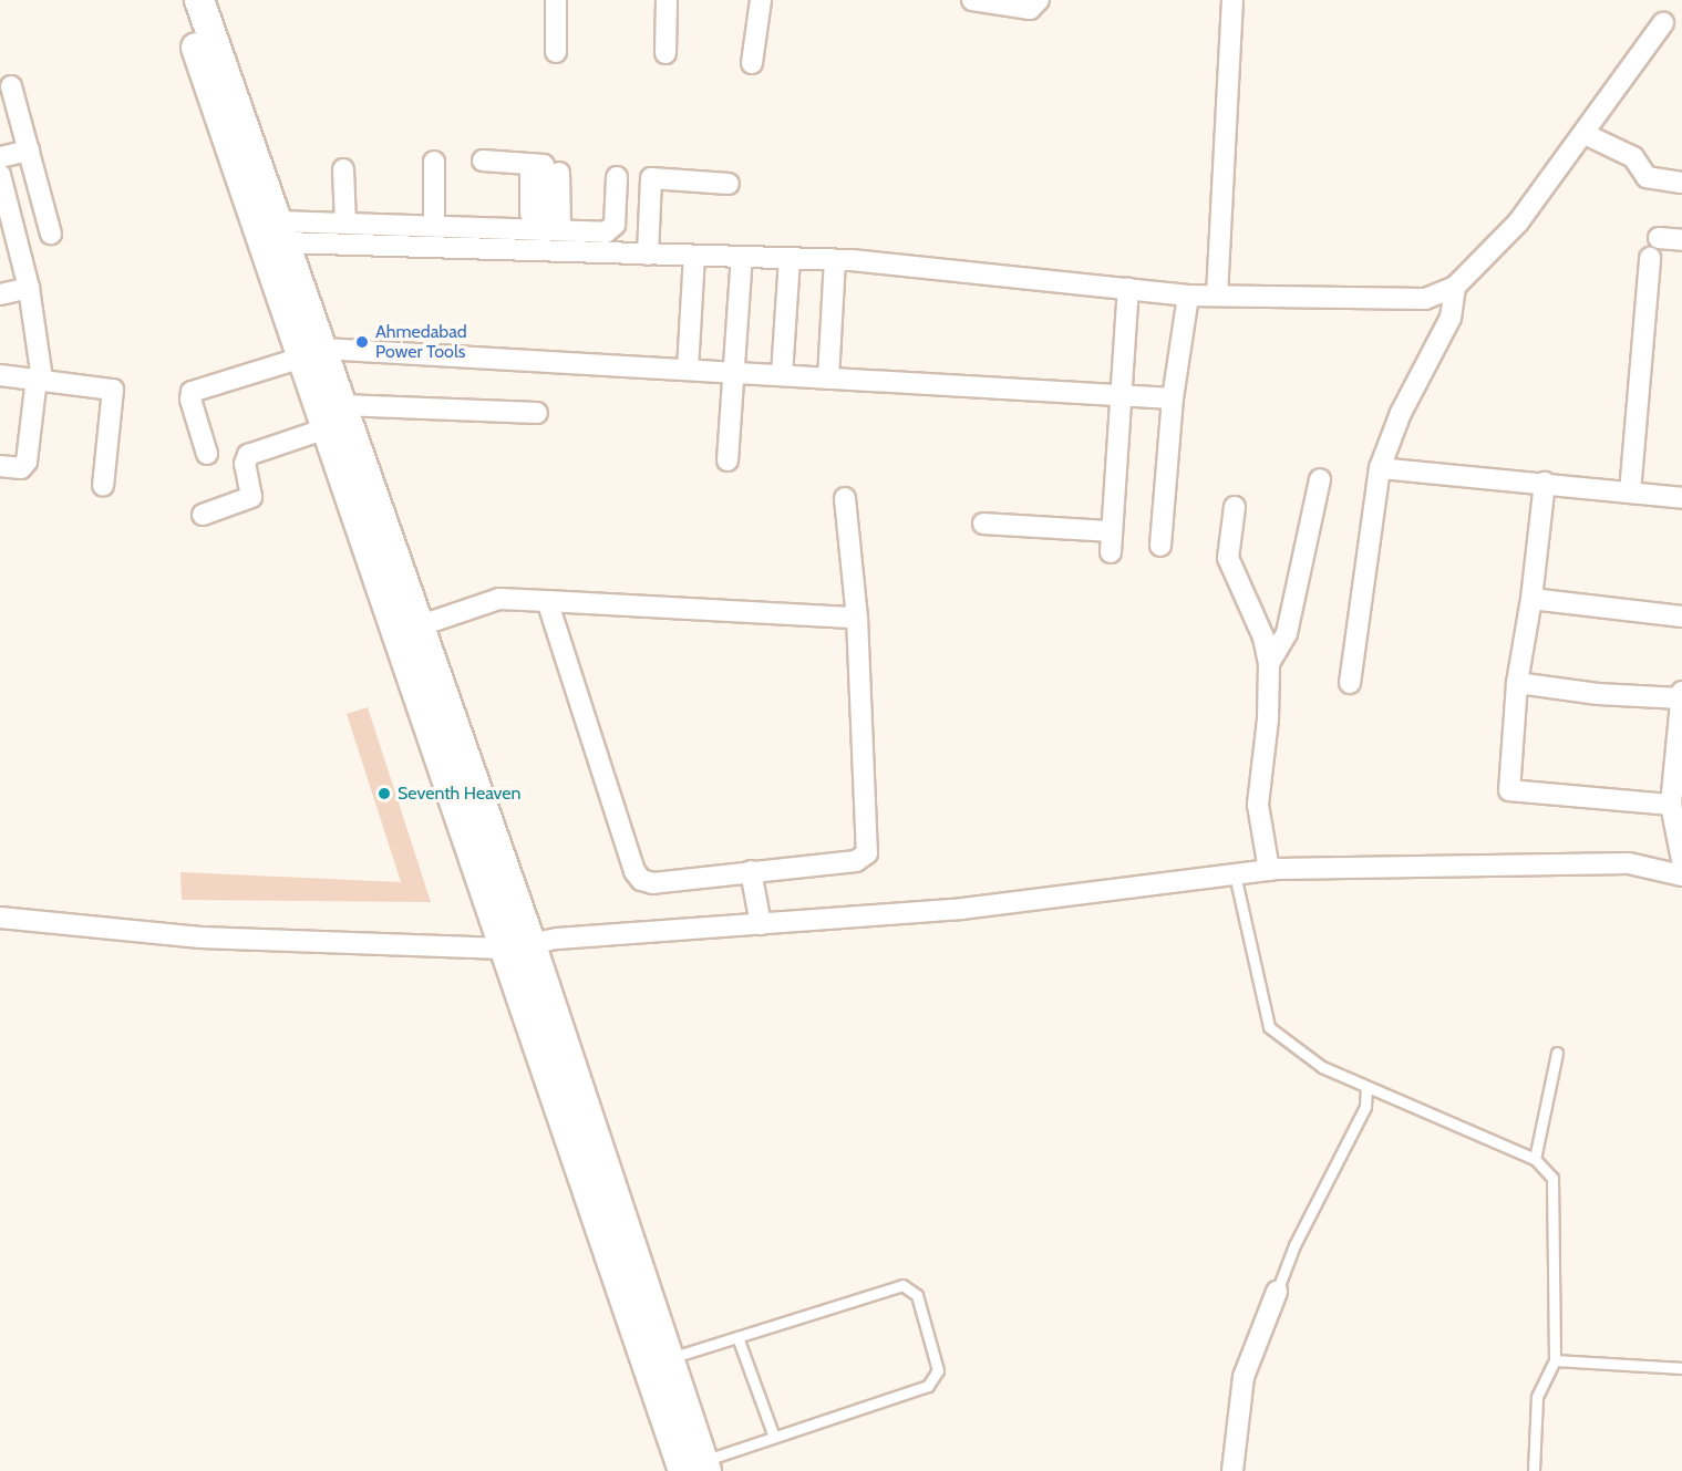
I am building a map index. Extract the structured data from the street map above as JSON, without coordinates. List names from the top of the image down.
{
  "places": ["Ahmedabad Power Tools", "Seventh Heaven"]
}
